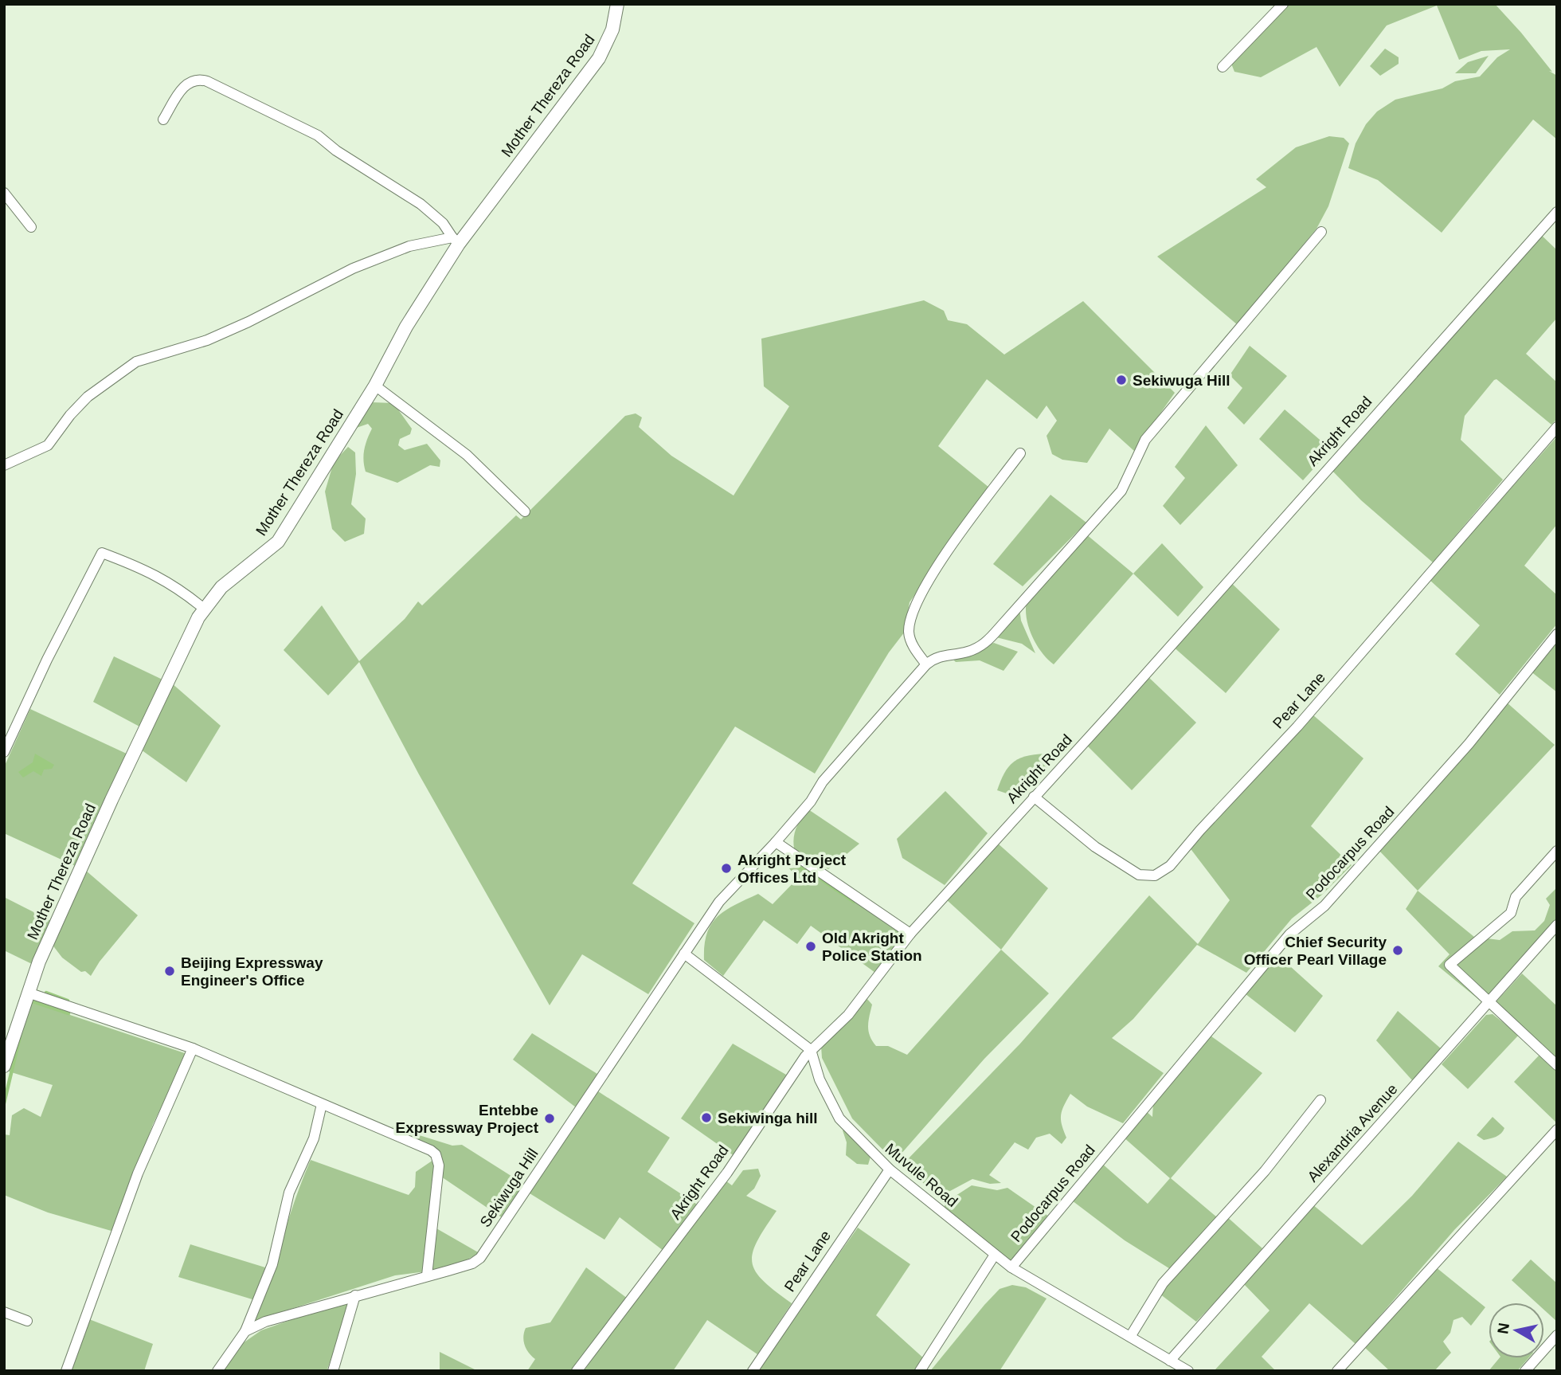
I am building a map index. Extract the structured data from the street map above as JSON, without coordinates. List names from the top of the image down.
{
  "streets": {
    "street": [
      "Mother Thereza Road",
      "Akright Road",
      "Pear Lane",
      "Podocarpus Road",
      "Alexandria Avenue",
      "Muvule Road",
      "Sekiwuga Hill"
    ]
  },
  "crossings": [
    ["Akright Road", "Pear Lane"],
    ["Akright Road", "Muvule Road"],
    ["Pear Lane", "Muvule Road"],
    ["Podocarpus Road", "Muvule Road"],
    ["Alexandria Avenue", "Muvule Road"]
  ],
  "places": [
    "Sekiwuga Hill",
    "Akright Project Offices Ltd",
    "Old Akright Police Station",
    "Chief Security Officer Pearl Village",
    "Beijing Expressway Engineer's Office",
    "Sekiwinga hill",
    "Entebbe Expressway Project"
  ],
  "north": "left"
}
